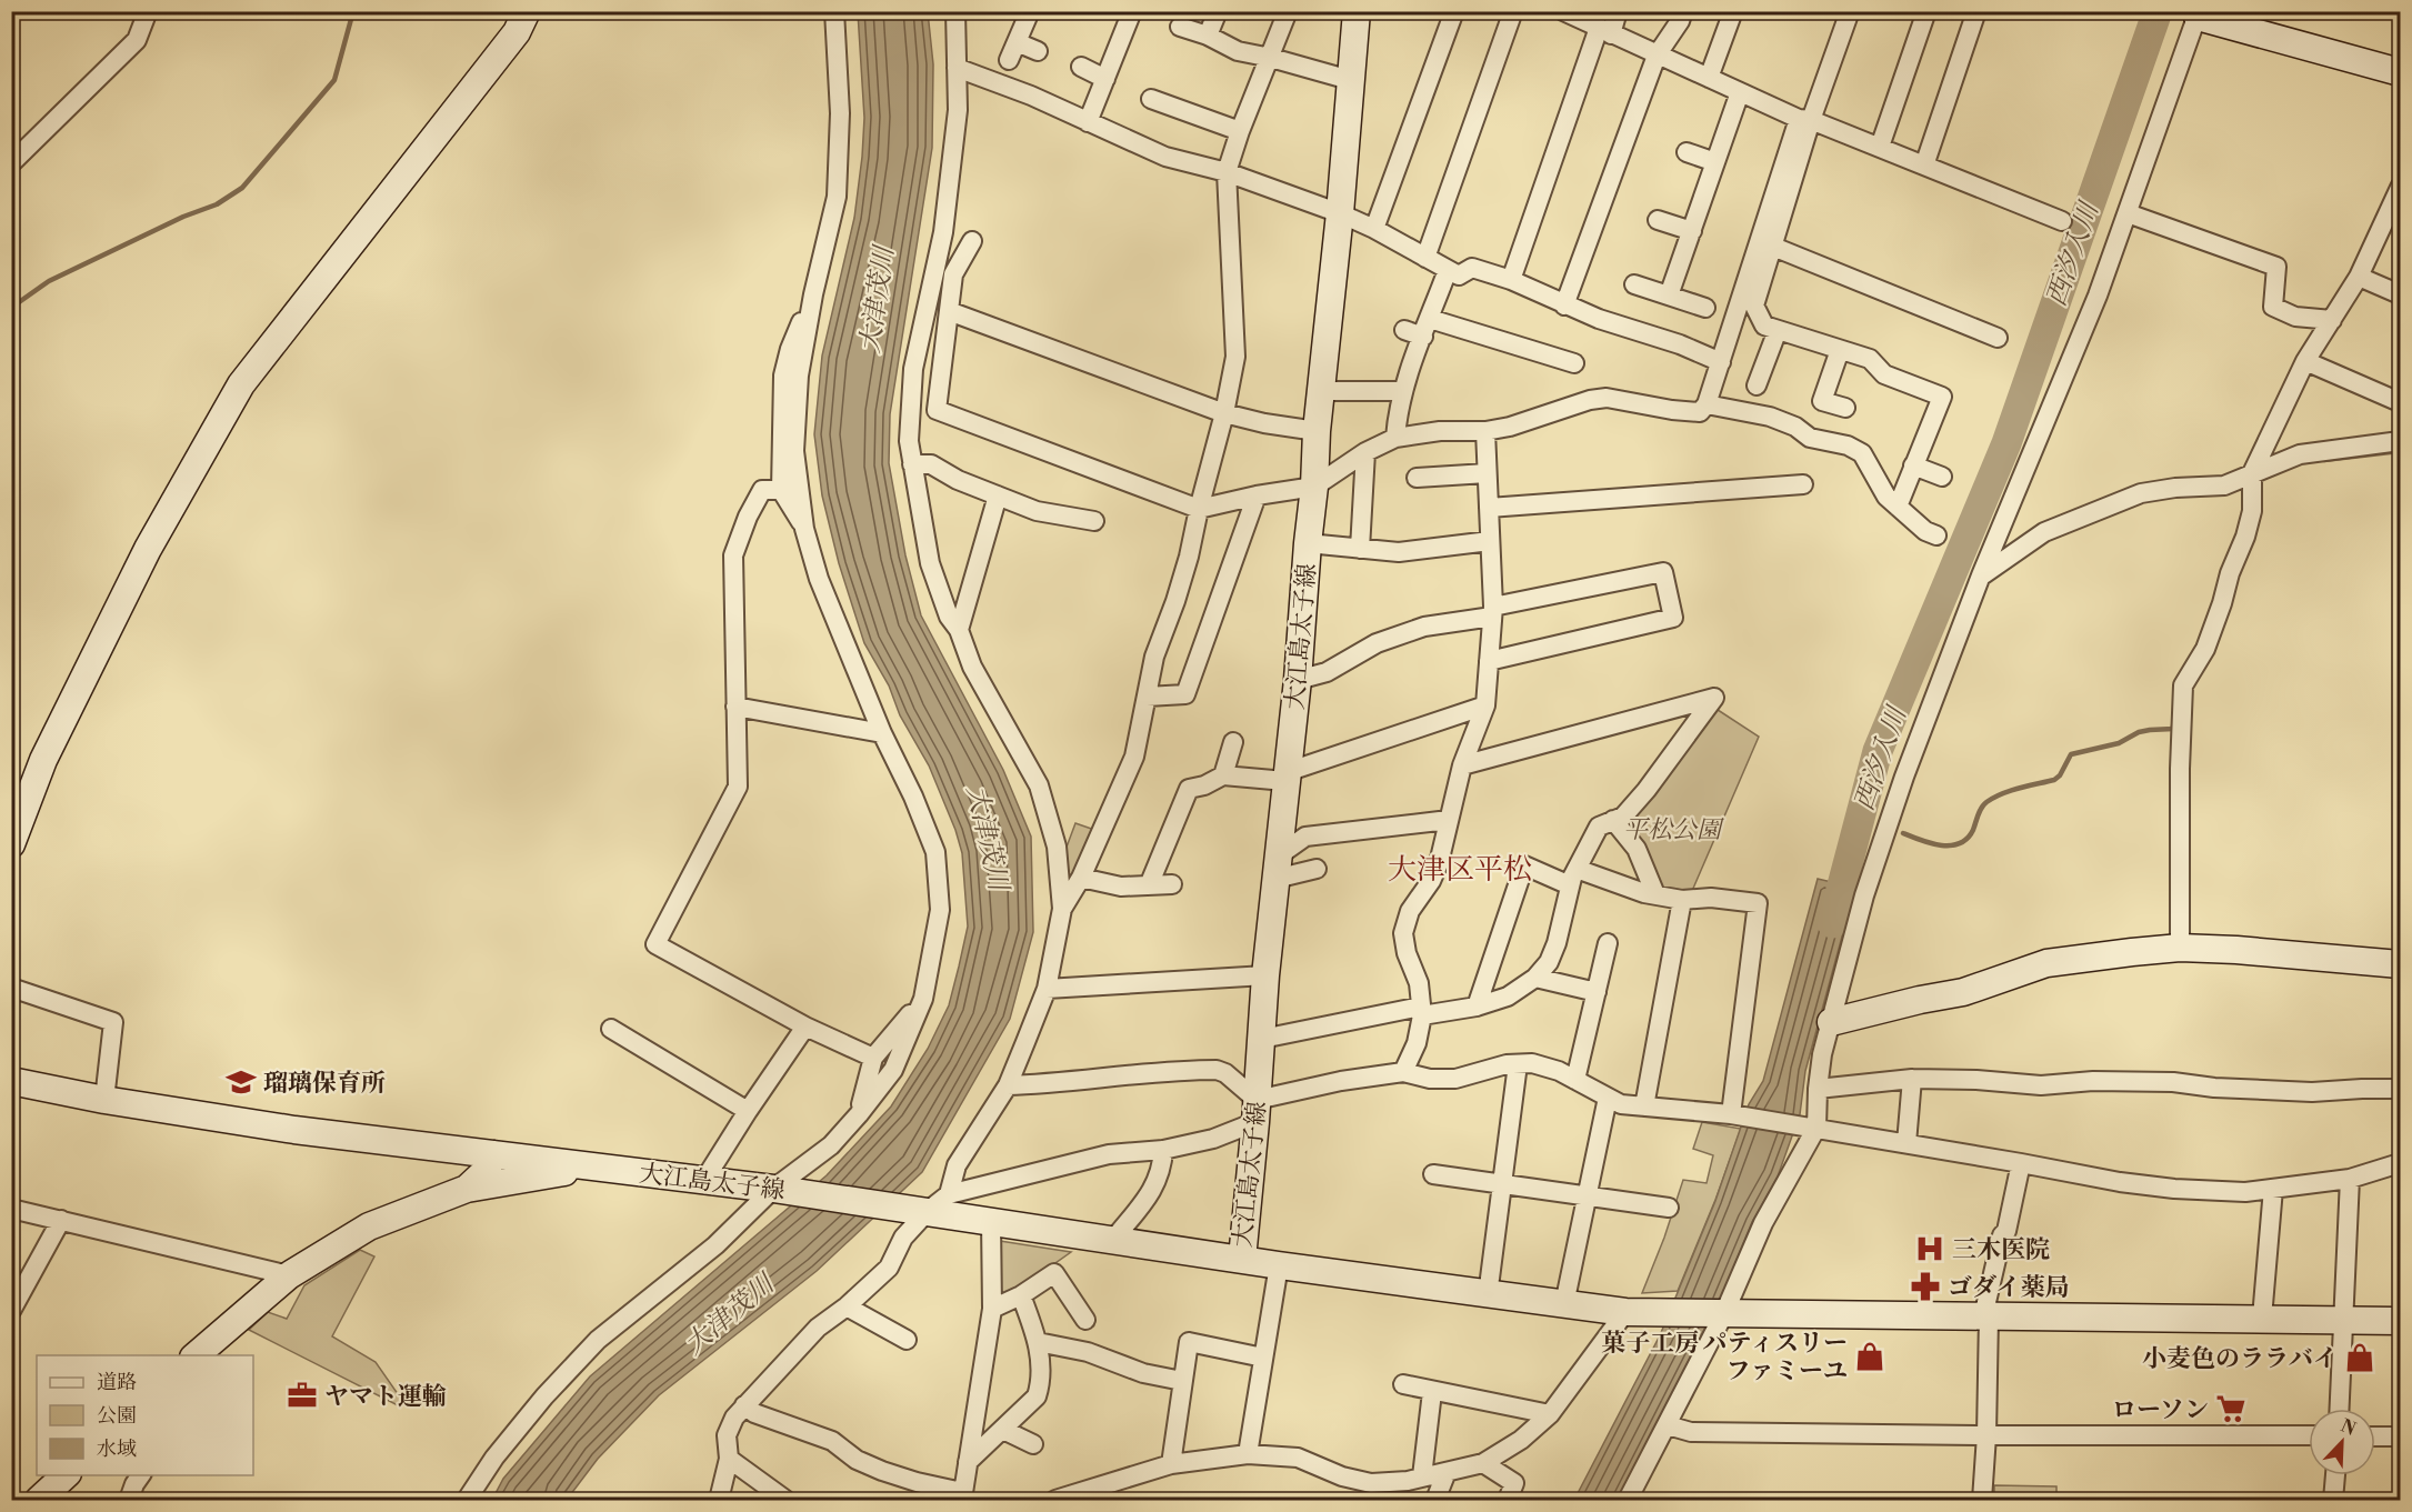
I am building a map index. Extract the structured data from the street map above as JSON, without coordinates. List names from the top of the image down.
{
  "streets": {
    "street": ["大江島太子線"]
  },
  "districts": ["大津区平松"],
  "water": ["西汐入川", "大津茂川"],
  "parks": ["平松公園"],
  "places": {
    "school or university": ["瑠璃保育所"],
    "hospital": ["三木医院"],
    "pharmacy": ["ゴダイ薬局"],
    "shop": ["菓子工房 パティスリー ファミーユ", "小麦色のララバイ"],
    "office": ["ヤマト運輸"],
    "supermarket": ["ローソン"]
  },
  "legend": ["道路", "公園", "水域"],
  "north": "top right"
}
